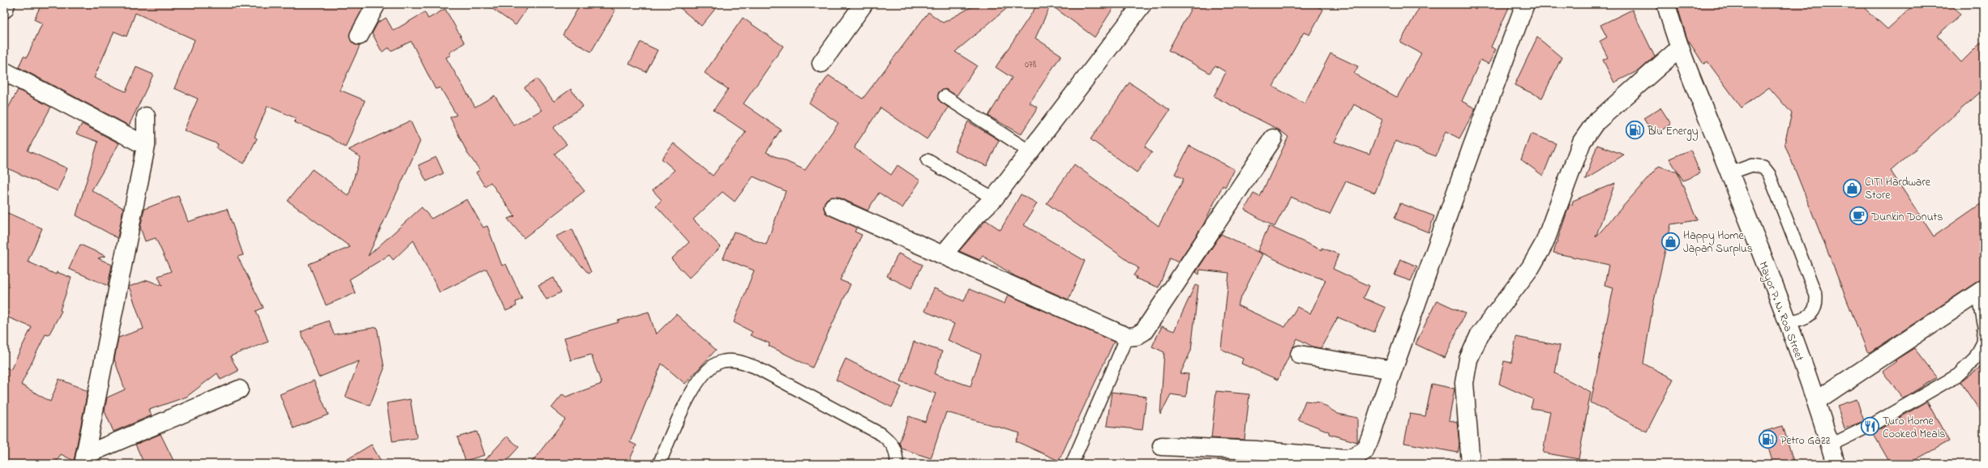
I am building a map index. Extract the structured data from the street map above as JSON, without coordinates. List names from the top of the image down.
{
  "streets": {
    "street": ["Mayor P. N. Roa Street"]
  },
  "places": {
    "fuel station": ["Blu Energy", "Petro Gazz"],
    "shop": ["CITI Hardware Store", "Happy Home Japan Surplus"],
    "cafe": ["Dunkin Donuts"],
    "restaurant": ["Turo Home Cooked Meals"]
  },
  "house_numbers": ["078"]
}
